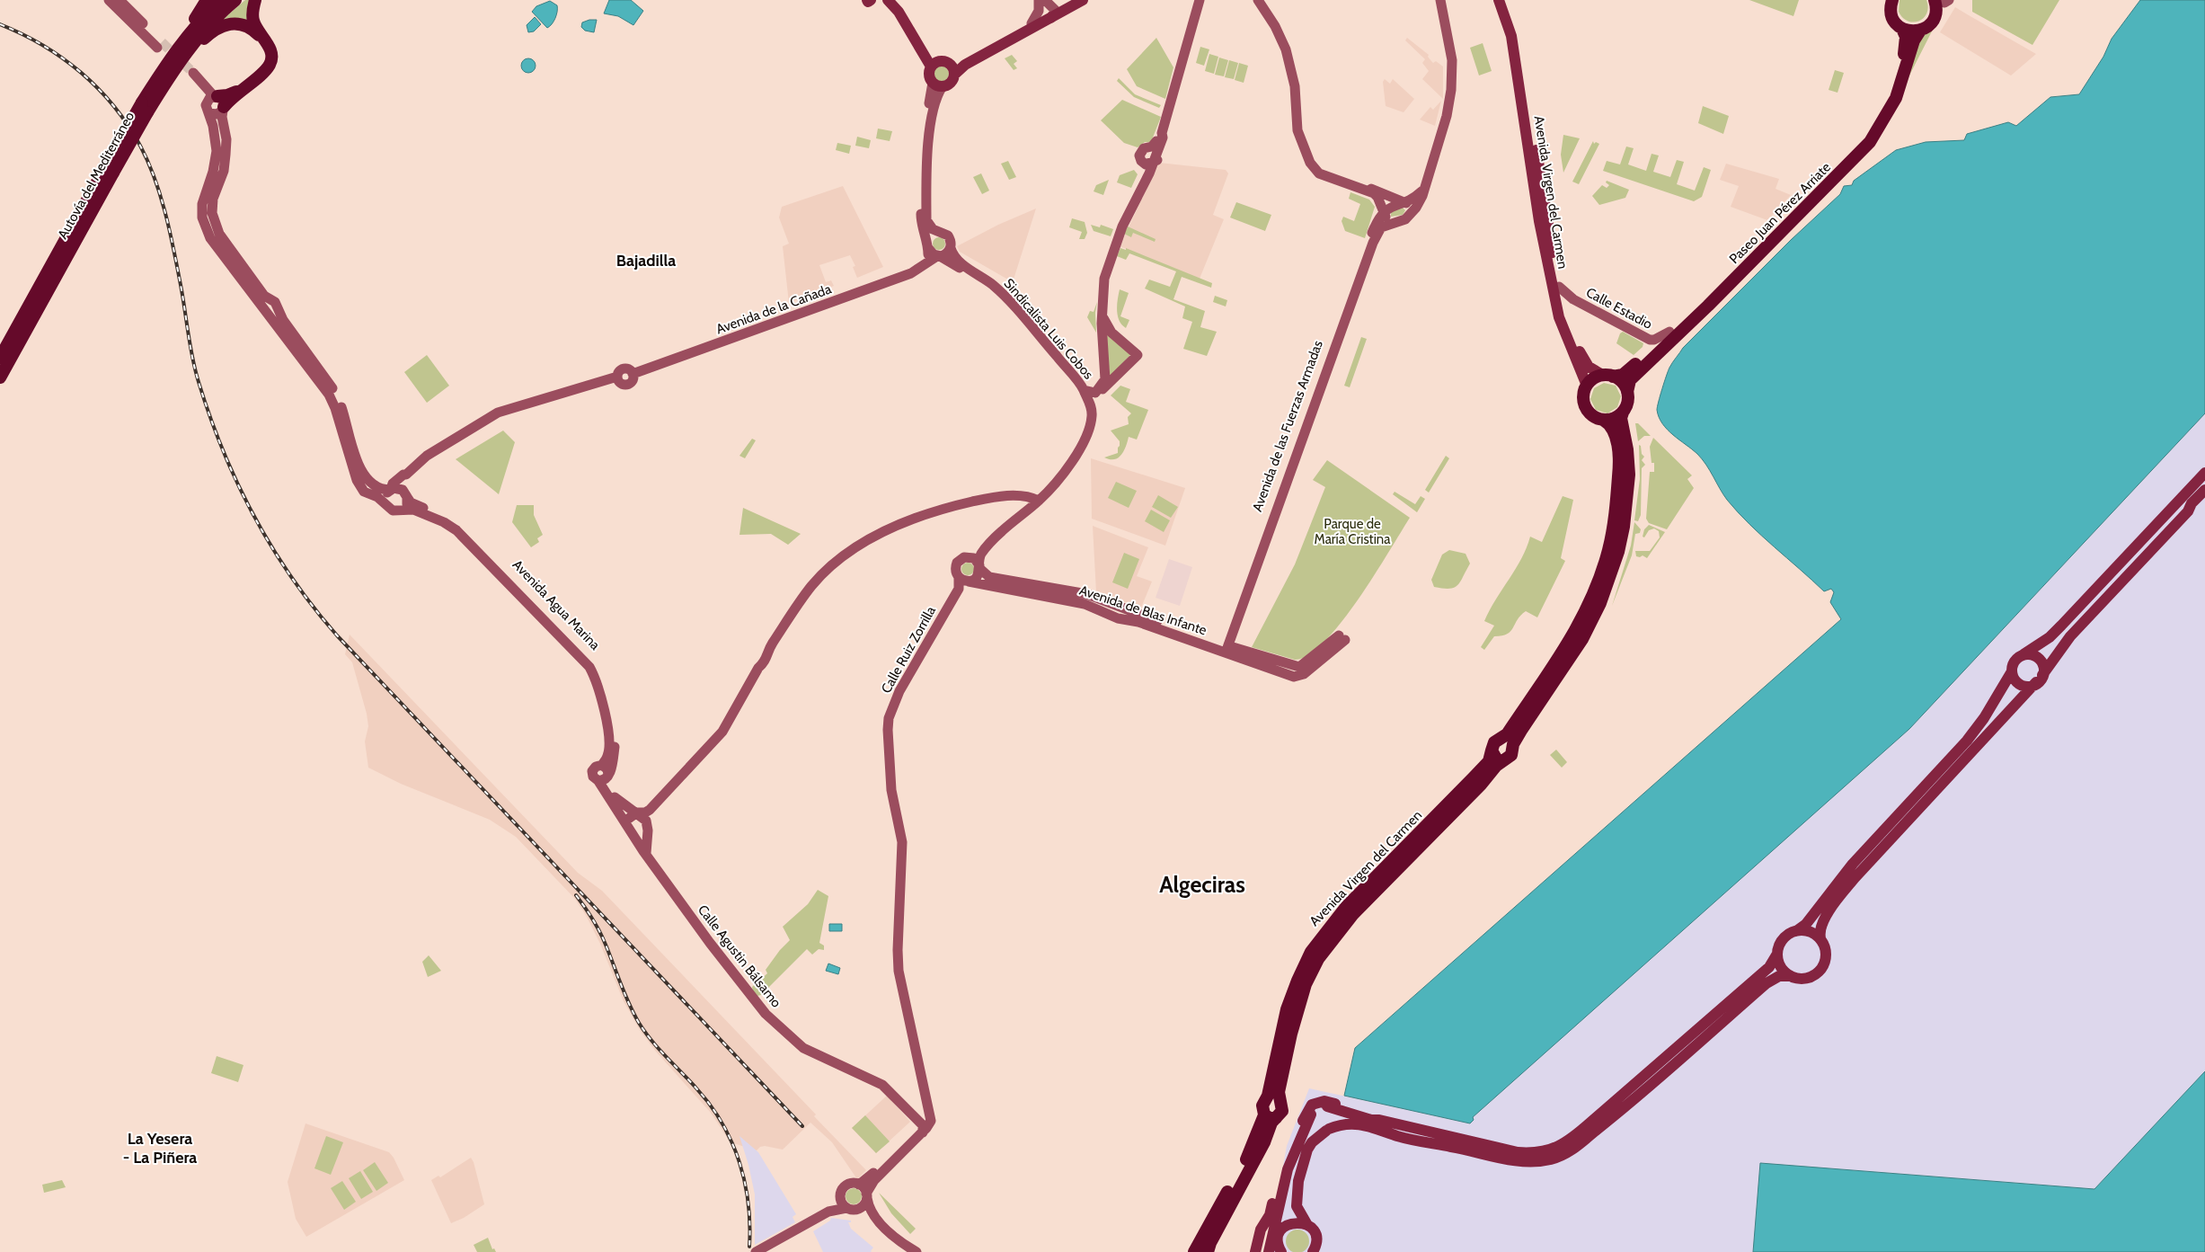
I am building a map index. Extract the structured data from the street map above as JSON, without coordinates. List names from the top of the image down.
{
  "streets": {
    "highway": ["Autovía del Mediterráneo", "Avenida Virgen del Carmen", "Paseo Juan Pérez Arriate"],
    "street": [
      "Calle Estadio",
      "Avenida de la Cañada",
      "Sindicalista Luis Cobos",
      "Avenida de las Fuerzas Armadas",
      "Avenida Agua Marina",
      "Avenida de Blas Infante",
      "Calle Ruiz Zorrilla",
      "Calle Agustin Bálsamo"
    ]
  },
  "crossings": [
    ["Avenida Virgen del Carmen", "Paseo Juan Pérez Arriate"],
    ["Avenida Virgen del Carmen", "Calle Estadio"],
    ["Paseo Juan Pérez Arriate", "Calle Estadio"],
    ["Avenida de la Cañada", "Sindicalista Luis Cobos"],
    ["Sindicalista Luis Cobos", "Avenida de Blas Infante"],
    ["Sindicalista Luis Cobos", "Calle Ruiz Zorrilla"],
    ["Avenida de las Fuerzas Armadas", "Avenida de Blas Infante"],
    ["Avenida de Blas Infante", "Calle Ruiz Zorrilla"],
    ["Calle Ruiz Zorrilla", "Calle Agustin Bálsamo"]
  ],
  "districts": ["Bajadilla", "Algeciras", "La Yesera - La Piñera"],
  "parks": ["Parque de María Cristina"]
}
